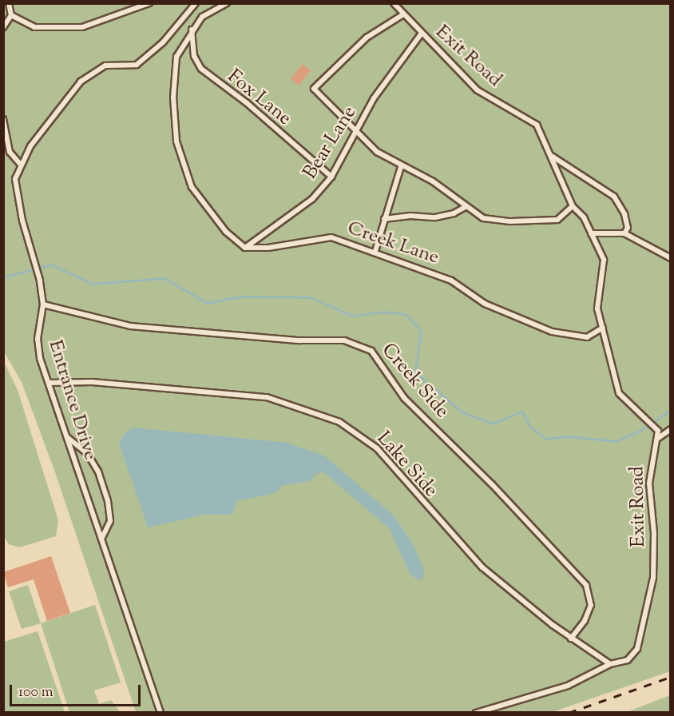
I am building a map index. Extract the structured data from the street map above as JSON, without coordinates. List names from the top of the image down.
{
  "streets": {
    "lane": [
      "Exit Road",
      "Fox Lane",
      "Bear Lane",
      "Creek Lane",
      "Creek Side",
      "Entrance Drive",
      "Lake Side"
    ]
  },
  "crossings": [
    ["Exit Road", "Bear Lane"],
    ["Exit Road", "Creek Lane"],
    ["Exit Road", "Lake Side"],
    ["Fox Lane", "Bear Lane"],
    ["Bear Lane", "Creek Lane"],
    ["Creek Side", "Entrance Drive"],
    ["Creek Side", "Lake Side"],
    ["Entrance Drive", "Lake Side"]
  ],
  "scale_bar": "100 m"
}
